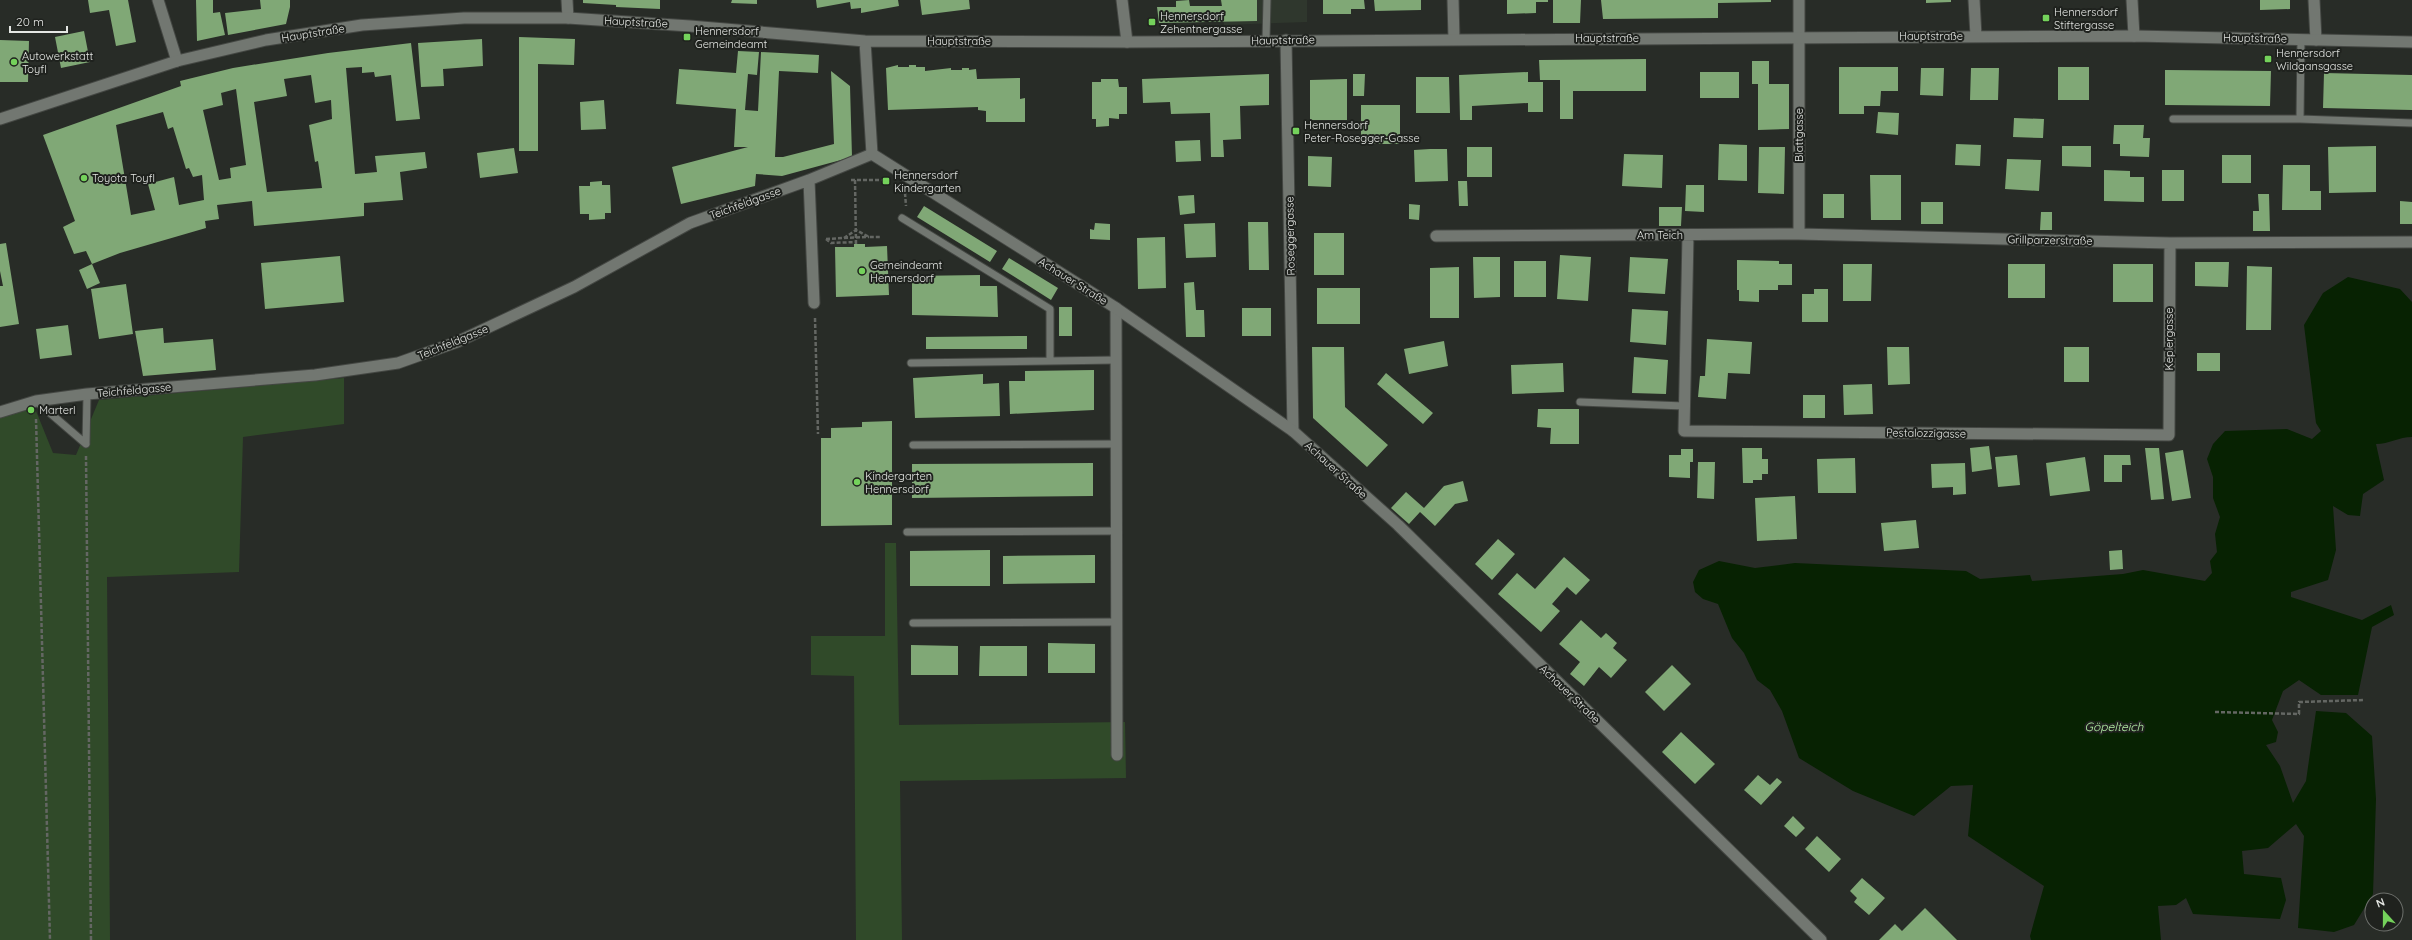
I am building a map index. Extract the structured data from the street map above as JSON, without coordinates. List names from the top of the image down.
{
  "streets": {
    "street": [
      "Hauptstraße",
      "Blattgasse",
      "Teichfeldgasse",
      "Am Teich",
      "Roseggergasse",
      "Grillparzerstraße",
      "Achauer Straße",
      "Keplergasse",
      "Pestalozzigasse"
    ]
  },
  "crossings": [
    ["Hauptstraße", "Blattgasse"],
    ["Hauptstraße", "Roseggergasse"],
    ["Blattgasse", "Grillparzerstraße"],
    ["Teichfeldgasse", "Achauer Straße"],
    ["Am Teich", "Grillparzerstraße"],
    ["Am Teich", "Pestalozzigasse"],
    ["Roseggergasse", "Achauer Straße"],
    ["Grillparzerstraße", "Keplergasse"],
    ["Keplergasse", "Pestalozzigasse"]
  ],
  "water": ["Göpelteich"],
  "places": {
    "transit": [
      "Hennersdorf Stiftergasse",
      "Hennersdorf Zehentnergasse",
      "Hennersdorf Gemeindeamt",
      "Hennersdorf Wildgansgasse",
      "Hennersdorf Peter-Rosegger-Gasse",
      "Hennersdorf Kindergarten"
    ],
    "other": [
      "Autowerkstatt Toyfl",
      "Toyota Toyfl",
      "Gemeindeamt Hennersdorf",
      "Marterl",
      "Kindergarten Hennersdorf"
    ]
  },
  "scale_bar": "20 m",
  "north": "top"
}
